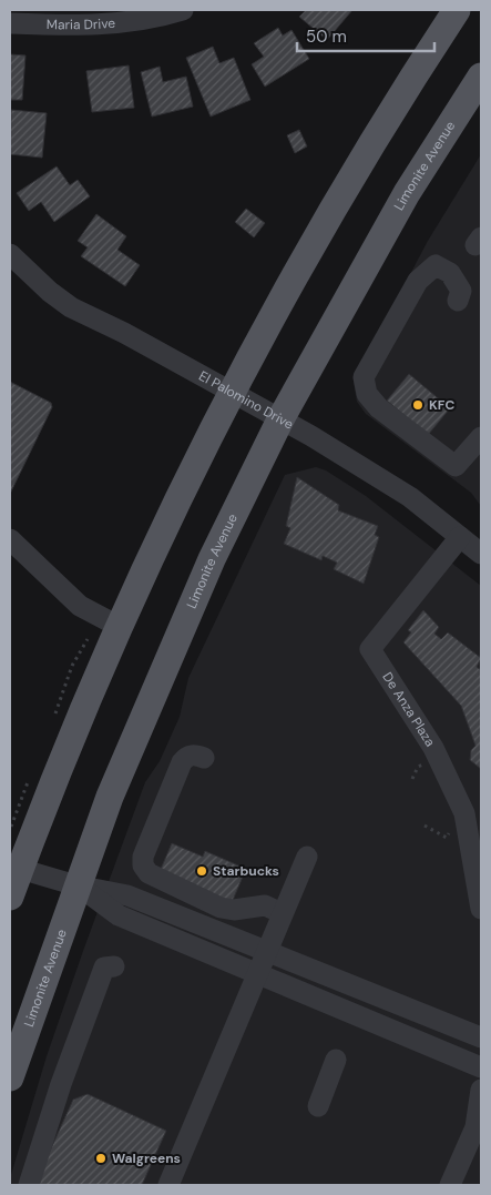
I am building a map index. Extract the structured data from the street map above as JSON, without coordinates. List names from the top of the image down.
{
  "streets": {
    "main road": ["Limonite Avenue"],
    "street": ["Maria Drive", "El Palomino Drive", "De Anza Plaza"]
  },
  "crossings": [
    ["Limonite Avenue", "El Palomino Drive"],
    ["El Palomino Drive", "De Anza Plaza"]
  ],
  "places": ["KFC", "Starbucks", "Walgreens"],
  "scale_bar": "50 m"
}
